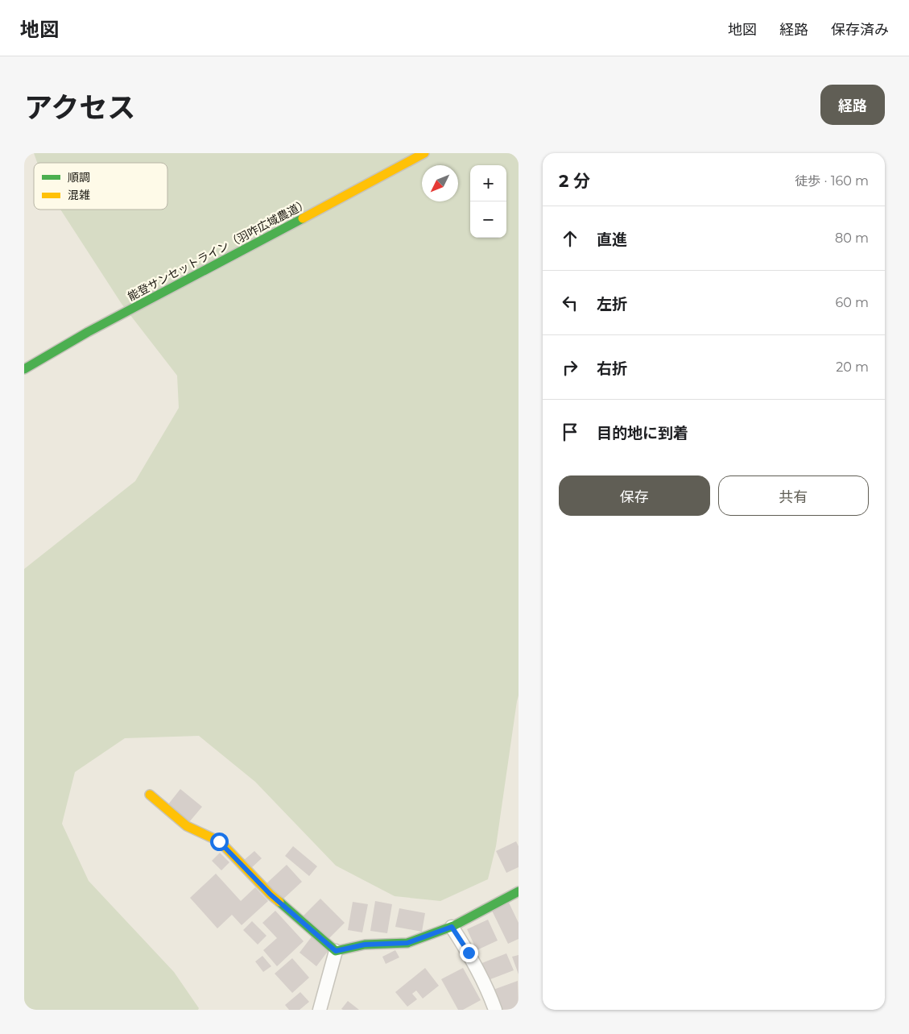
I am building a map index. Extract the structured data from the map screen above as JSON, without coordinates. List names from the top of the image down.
{
  "streets": {
    "street": ["能登サンセットライン（羽咋広域農道）"]
  },
  "legend": ["順調", "混雑"],
  "north": "bottom left",
  "page": {
    "header": "地図",
    "nav": ["地図", "経路", "保存済み"],
    "title": "アクセス",
    "buttons": [
      "経路",
      ["保存", "共有"]
    ],
    "heading": ["2 分", "徒歩 · 160 m"],
    "map_buttons": ["+", "−"],
    "list": [
      ["直進", "80 m"],
      ["左折", "60 m"],
      ["右折", "20 m"],
      "目的地に到着"
    ]
  }
}
